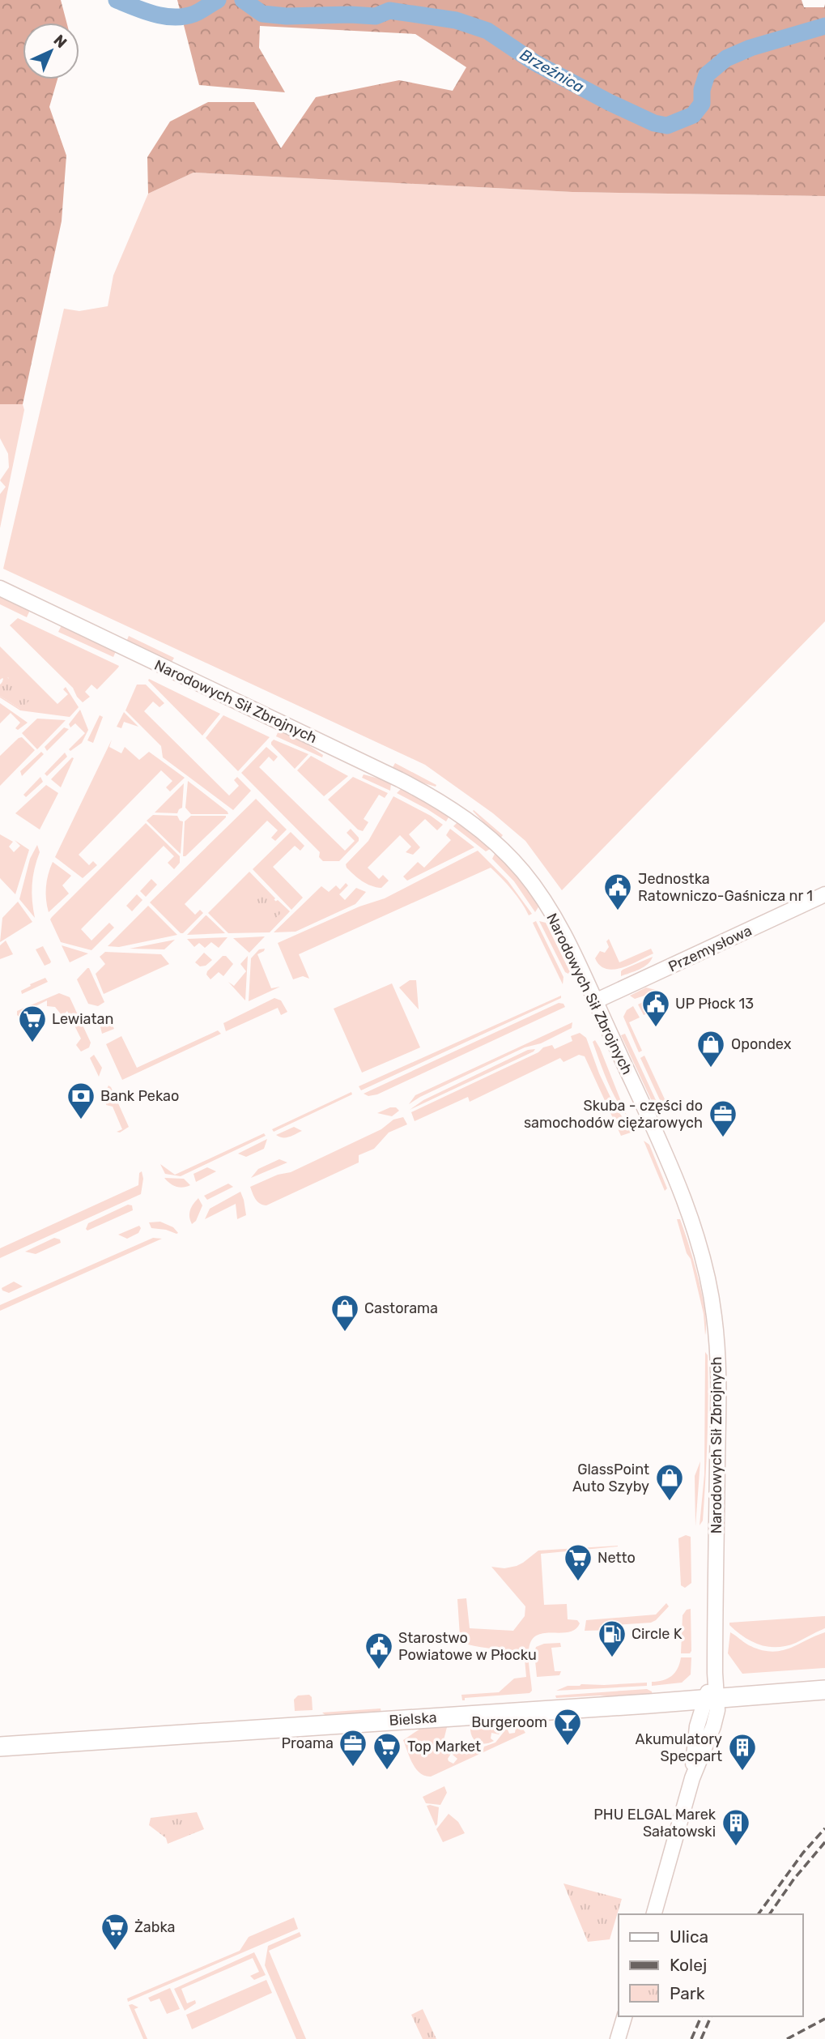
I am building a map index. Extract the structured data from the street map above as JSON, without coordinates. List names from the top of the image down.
{
  "streets": {
    "main road": ["Bielska"],
    "street": ["Narodowych Sił Zbrojnych", "Przemysłowa"]
  },
  "crossings": [
    ["Narodowych Sił Zbrojnych", "Przemysłowa"],
    ["Narodowych Sił Zbrojnych", "Bielska"]
  ],
  "water": ["Brzeźnica"],
  "places": {
    "public building": ["Jednostka Ratowniczo-Gaśnicza nr 1", "UP Płock 13", "Starostwo Powiatowe w Płocku"],
    "supermarket": [
      "Lewiatan",
      "Netto",
      "Top Market",
      "Żabka"
    ],
    "shop": ["Opondex", "Castorama", "GlassPoint Auto Szyby"],
    "bank": ["Bank Pekao"],
    "office": ["Skuba - części do samochodów ciężarowych", "Proama"],
    "fuel station": ["Circle K"],
    "bar": ["Burgeroom"],
    "building": ["Akumulatory Specpart", "PHU ELGAL Marek Sałatowski"]
  },
  "legend": ["Ulica", "Kolej", "Park"],
  "north": "top right"
}
